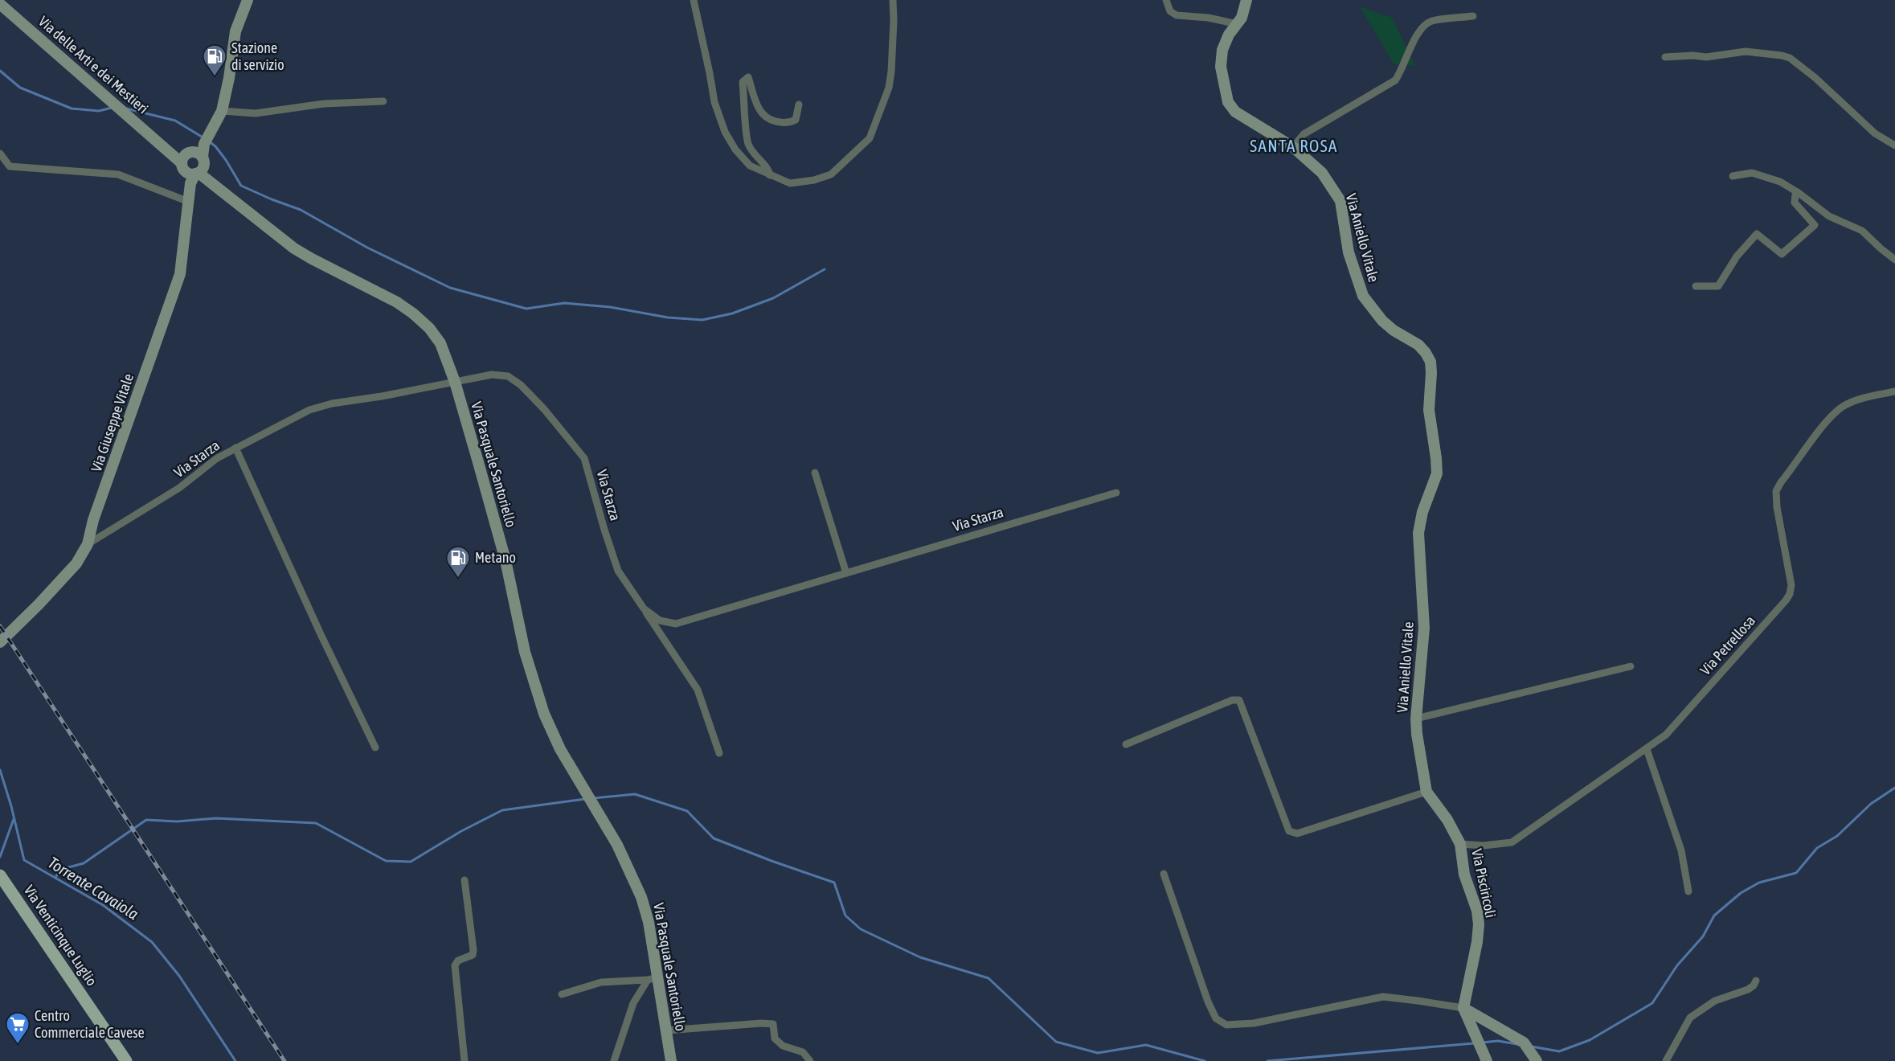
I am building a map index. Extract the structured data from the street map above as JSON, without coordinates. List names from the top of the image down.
{
  "streets": {
    "main road": ["Via Venticinque Luglio"],
    "street": [
      "Via delle Arti e dei Mestieri",
      "Via Aniello Vitale",
      "Via Giuseppe Vitale",
      "Via Starza",
      "Via Pasquale Santoriello",
      "Via Petrellosa",
      "Via Pisciricoli"
    ]
  },
  "crossings": [
    ["Via delle Arti e dei Mestieri", "Via Giuseppe Vitale"],
    ["Via delle Arti e dei Mestieri", "Via Pasquale Santoriello"],
    ["Via Aniello Vitale", "Via Petrellosa"],
    ["Via Aniello Vitale", "Via Pisciricoli"],
    ["Via Giuseppe Vitale", "Via Starza"],
    ["Via Giuseppe Vitale", "Via Pasquale Santoriello"],
    ["Via Starza", "Via Pasquale Santoriello"],
    ["Via Petrellosa", "Via Pisciricoli"]
  ],
  "districts": ["SANTA ROSA"],
  "water": ["Torrente Cavaiola"],
  "places": {
    "fuel station": ["Stazione di servizio", "Metano"],
    "supermarket": ["Centro Commerciale Cavese"]
  }
}
